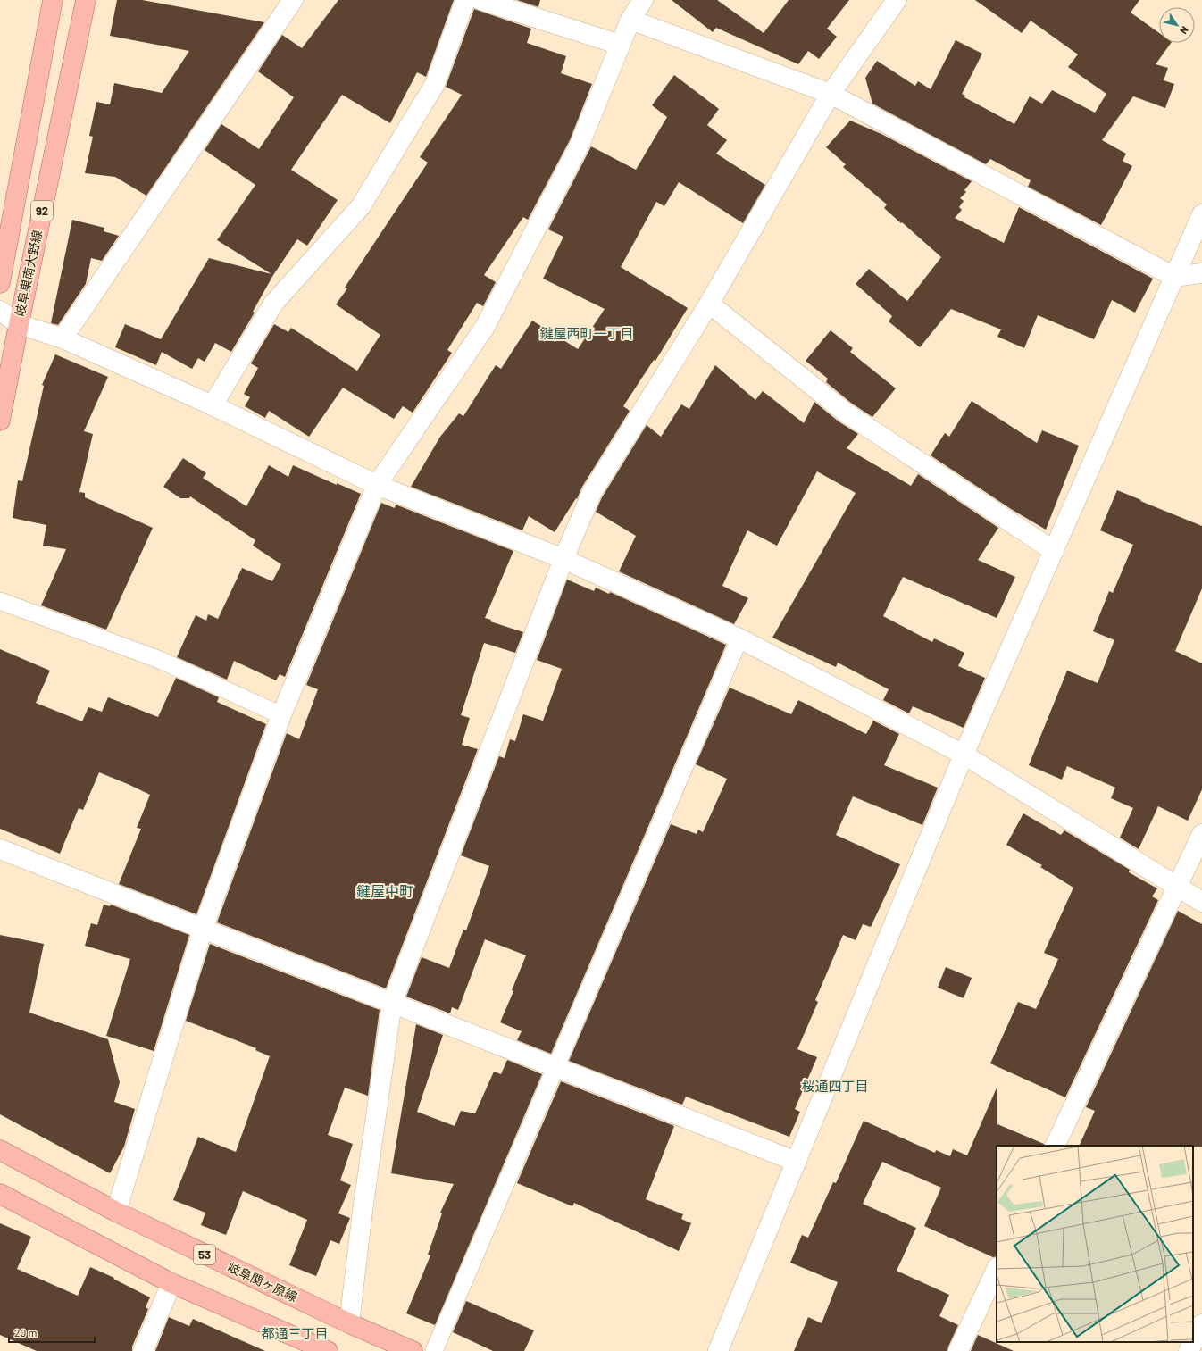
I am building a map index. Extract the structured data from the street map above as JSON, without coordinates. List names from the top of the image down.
{
  "streets": {
    "main road": [
      "92",
      "岐阜巣南大野線",
      "53",
      "岐阜関ヶ原線"
    ]
  },
  "districts": [
    "鍵屋西町一丁目",
    "鍵屋中町",
    "桜通四丁目",
    "都通三丁目"
  ],
  "scale_bar": "20 m",
  "north": "bottom right"
}
